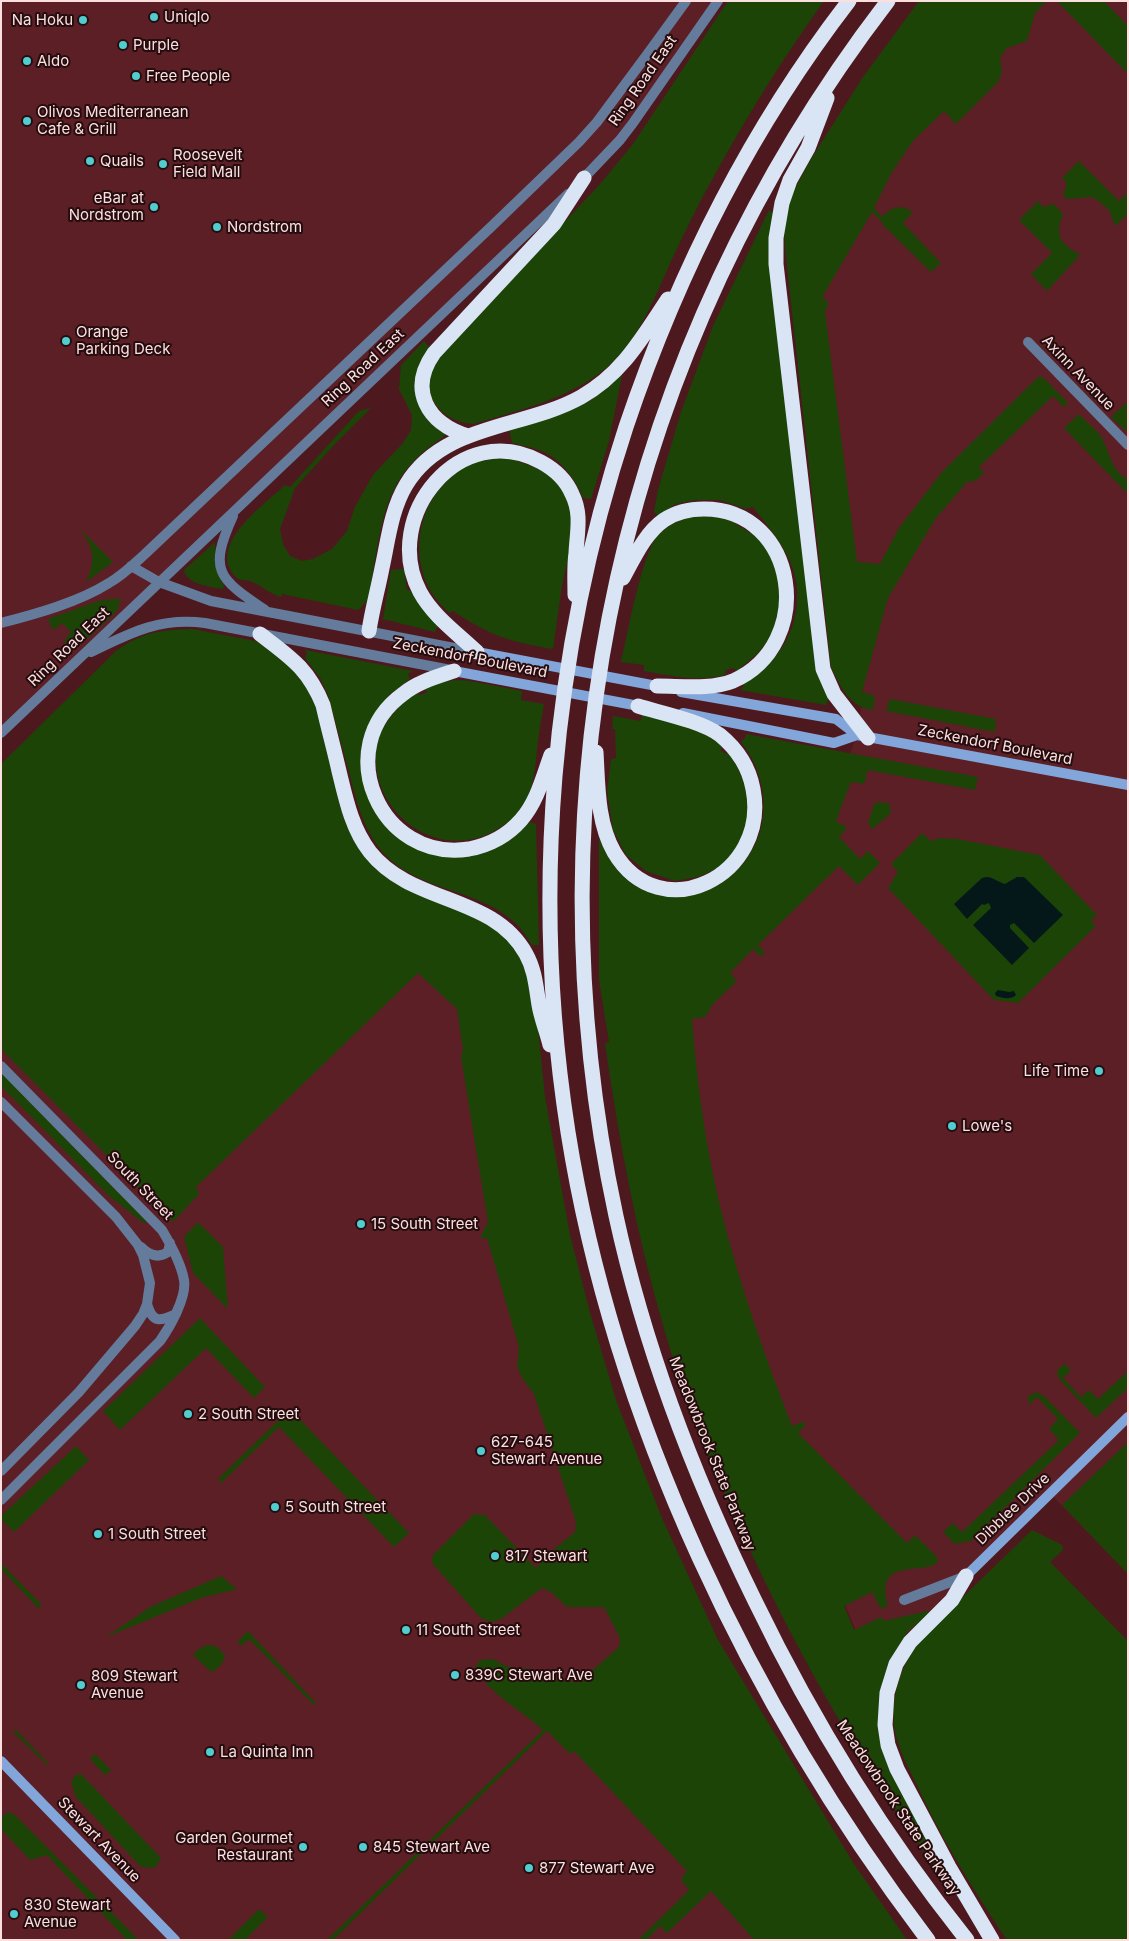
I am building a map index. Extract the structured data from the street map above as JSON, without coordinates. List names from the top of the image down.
{
  "streets": {
    "highway": ["Meadowbrook State Parkway"],
    "main road": ["Zeckendorf Boulevard", "Dibblee Drive", "Stewart Avenue"],
    "street": ["Ring Road East", "Axinn Avenue", "South Street"]
  },
  "crossings": [
    ["Ring Road East", "Zeckendorf Boulevard"]
  ],
  "places": [
    "Uniqlo",
    "Na Hoku",
    "Purple",
    "Aldo",
    "Free People",
    "Olivos Mediterranean Cafe & Grill",
    "Quails",
    "Roosevelt Field Mall",
    "eBar at Nordstrom",
    "Nordstrom",
    "Orange Parking Deck",
    "Life Time",
    "Lowe's",
    "15 South Street",
    "2 South Street",
    "627-645 Stewart Avenue",
    "5 South Street",
    "1 South Street",
    "817 Stewart",
    "11 South Street",
    "839C Stewart Ave",
    "809 Stewart Avenue",
    "La Quinta Inn",
    "Garden Gourmet Restaurant",
    "845 Stewart Ave",
    "877 Stewart Ave",
    "830 Stewart Avenue"
  ]
}
